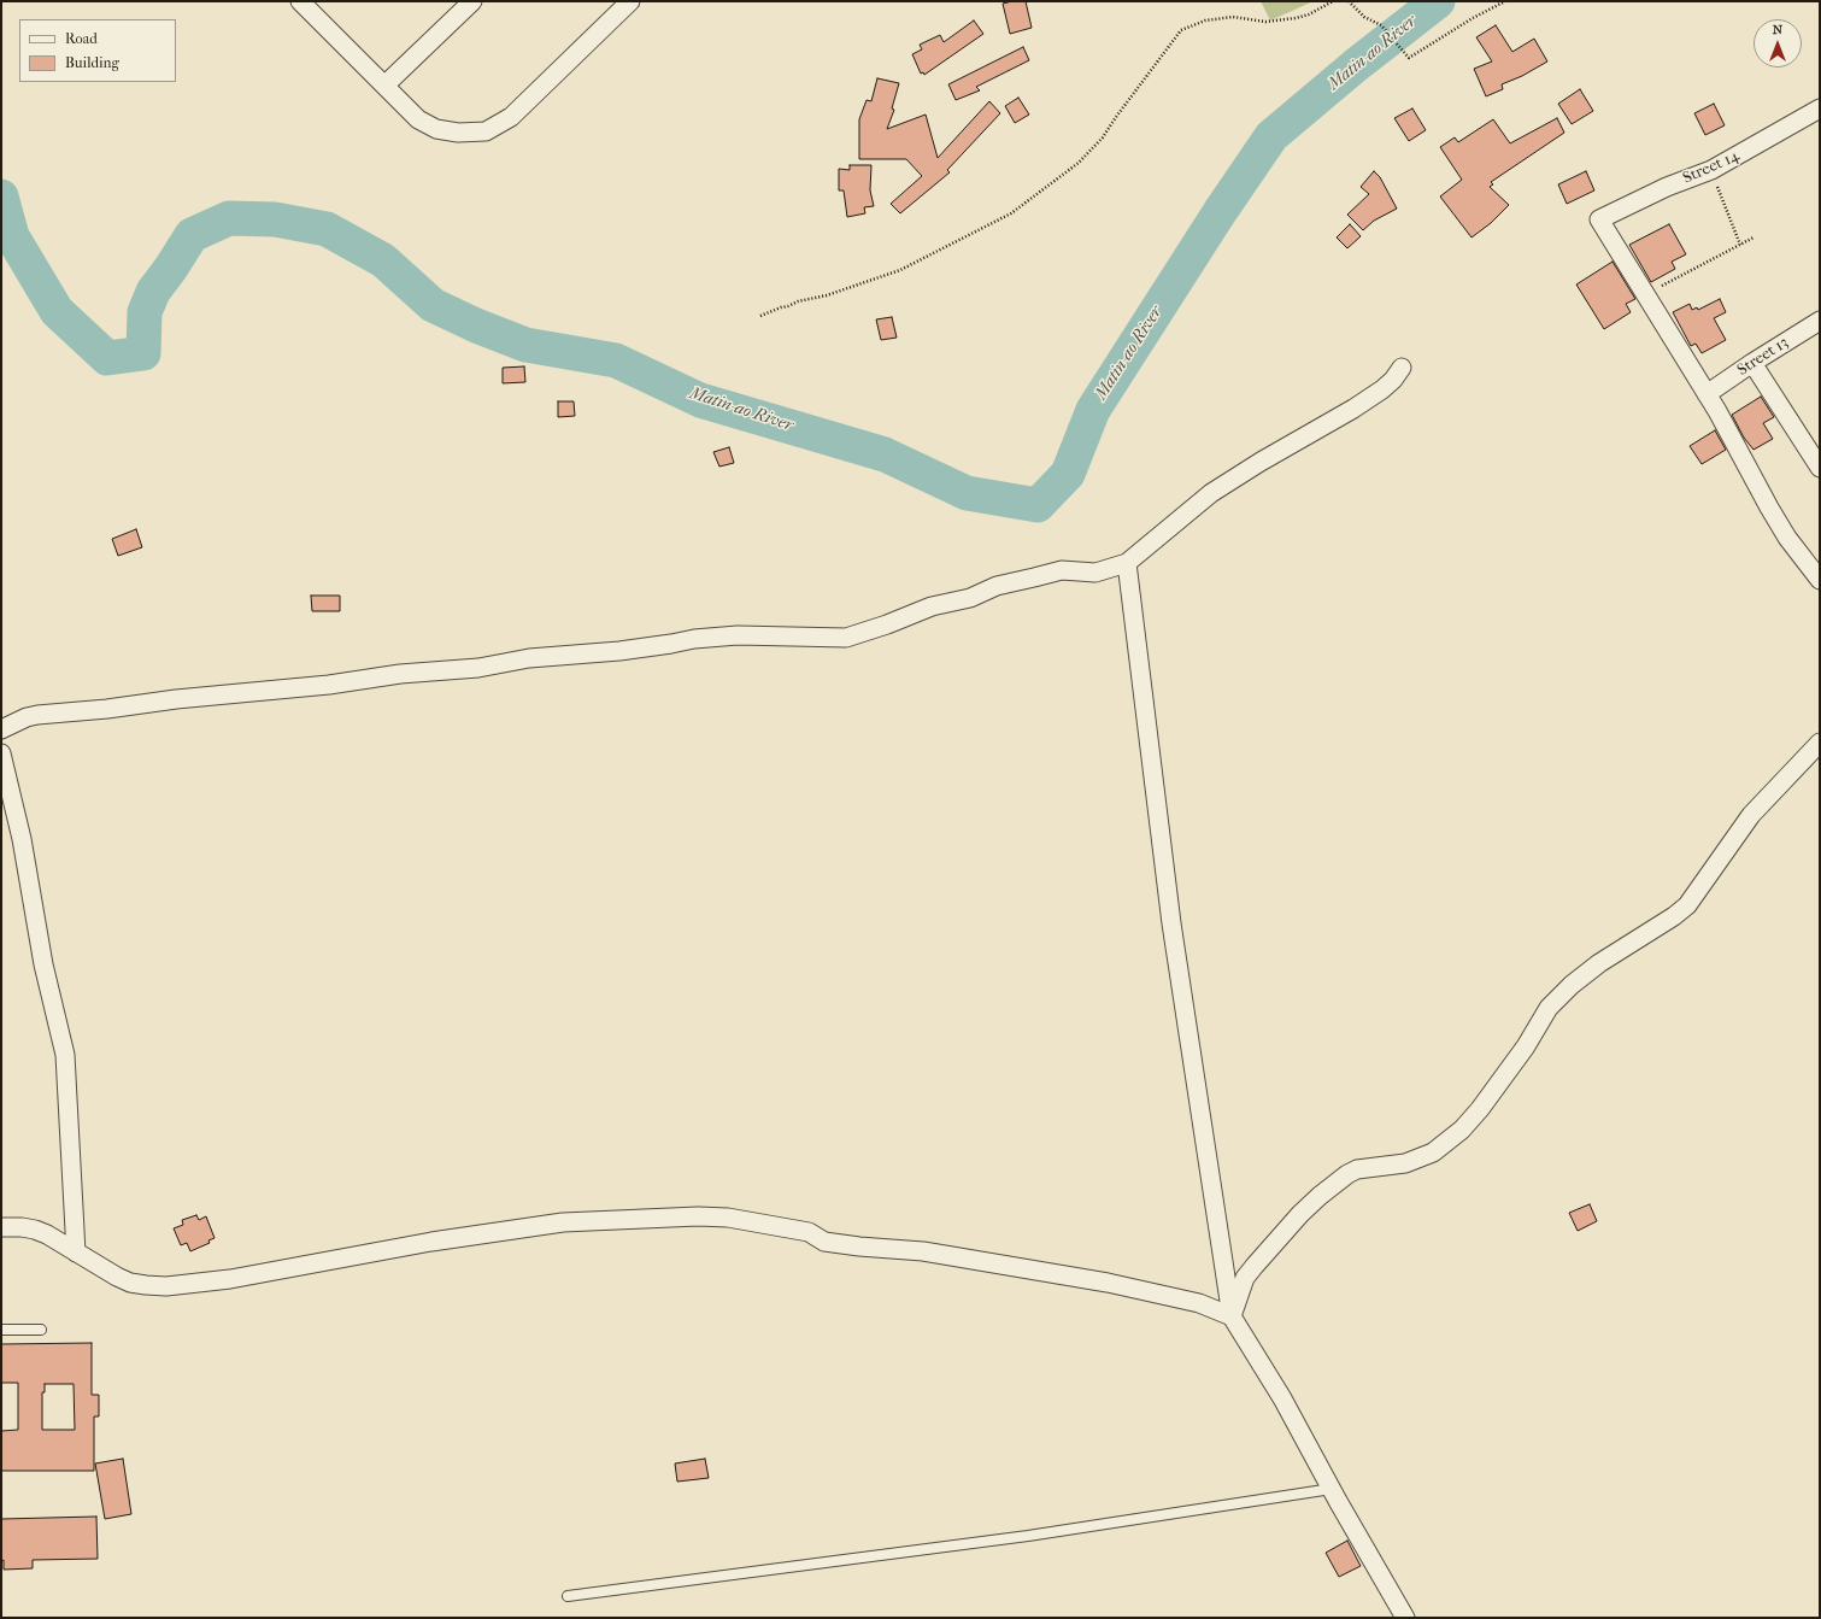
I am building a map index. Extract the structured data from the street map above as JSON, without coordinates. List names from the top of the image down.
{
  "streets": {
    "street": ["Street 14", "Street 13"]
  },
  "crossings": [
    ["Street 14", "Street 13"]
  ],
  "water": ["Matin-ao River"],
  "legend": ["Road", "Building"],
  "north": "top"
}
